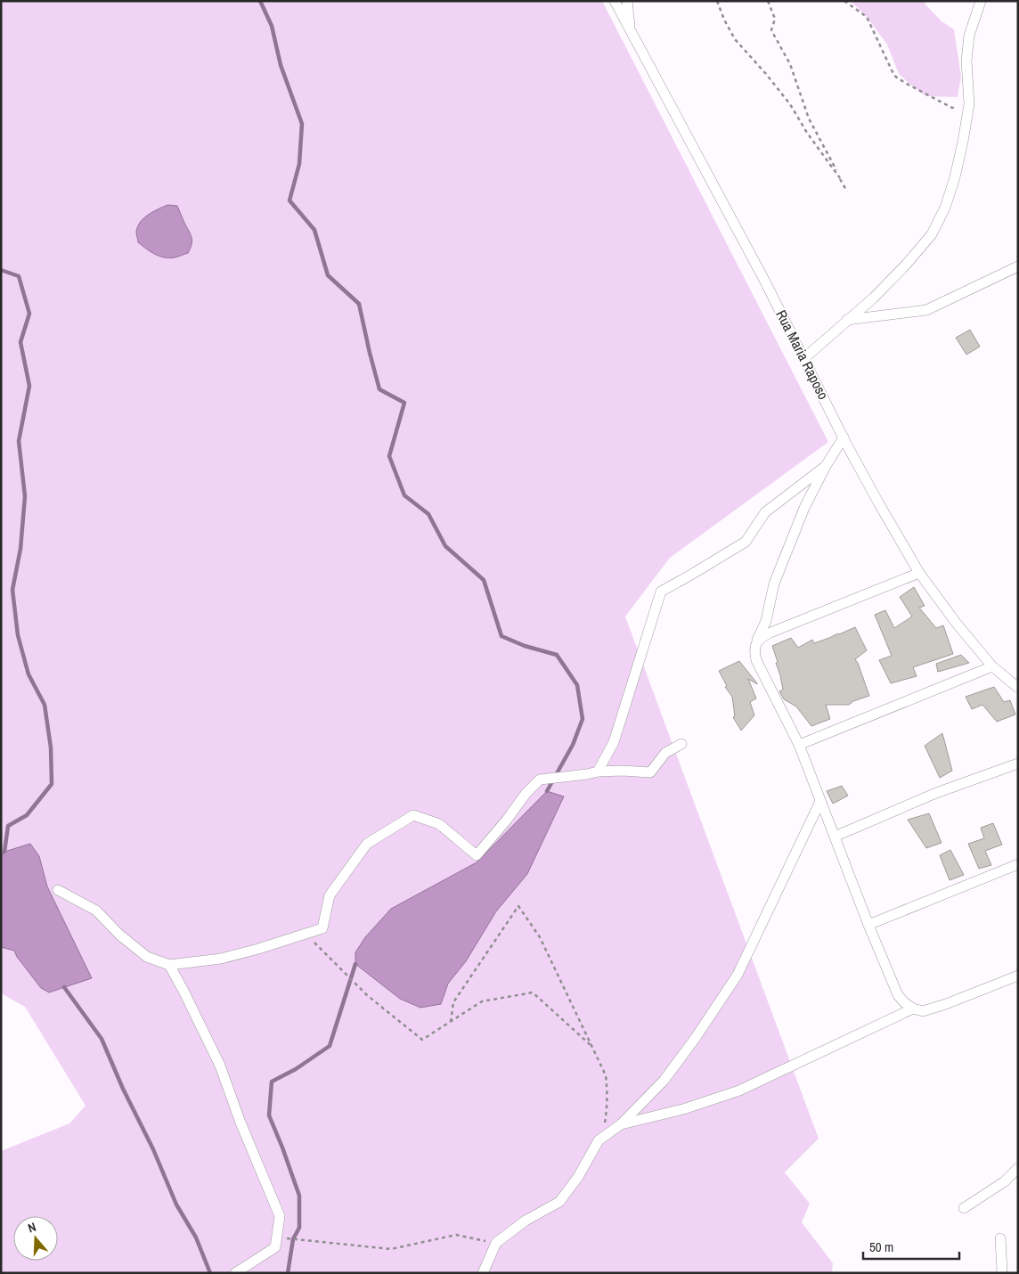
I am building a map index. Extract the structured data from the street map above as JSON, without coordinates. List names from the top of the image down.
{
  "streets": {
    "street": ["Rua Maria Raposo"]
  },
  "scale_bar": "50 m",
  "north": "top"
}
